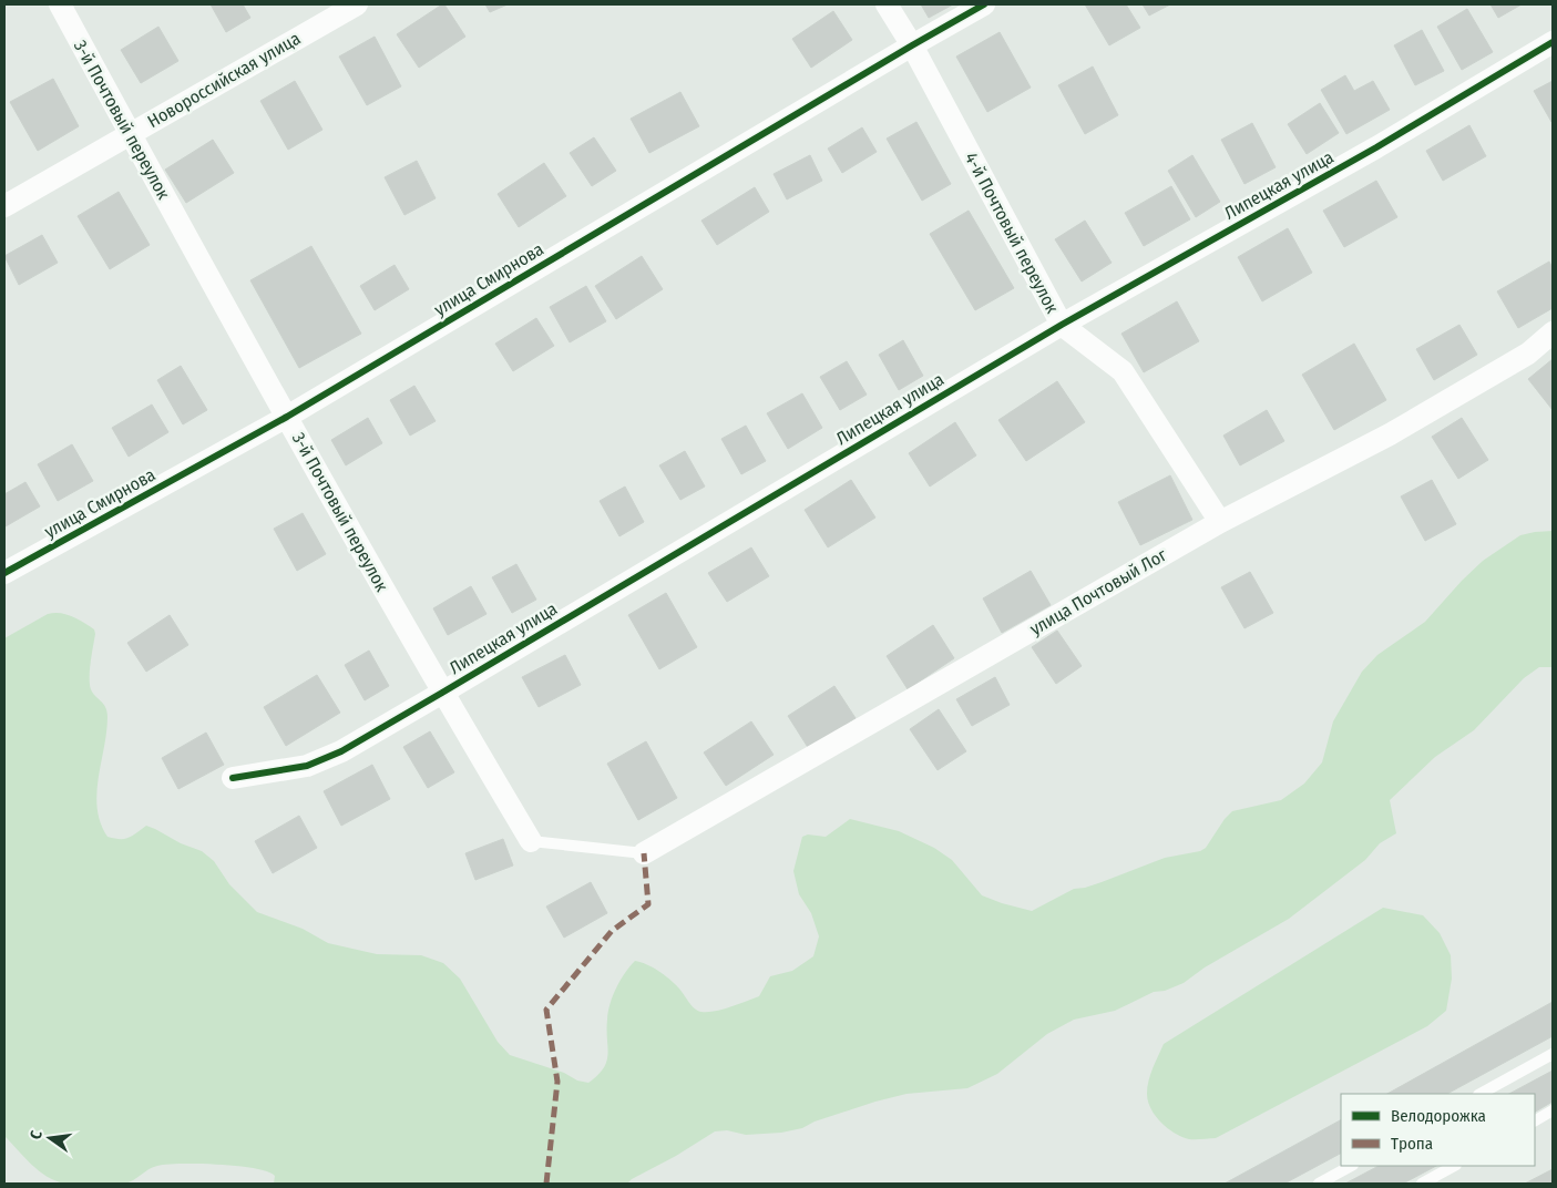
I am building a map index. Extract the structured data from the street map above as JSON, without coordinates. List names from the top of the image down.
{
  "streets": {
    "street": [
      "Новороссийская улица",
      "3-й Почтовый переулок",
      "Липецкая улица",
      "4-й Почтовый переулок",
      "улица Смирнова",
      "улица Почтовый Лог"
    ]
  },
  "crossings": [
    ["Новороссийская улица", "3-й Почтовый переулок"],
    ["3-й Почтовый переулок", "Липецкая улица"],
    ["3-й Почтовый переулок", "улица Смирнова"],
    ["Липецкая улица", "4-й Почтовый переулок"],
    ["4-й Почтовый переулок", "улица Смирнова"],
    ["4-й Почтовый переулок", "улица Почтовый Лог"]
  ],
  "legend": ["Велодорожка", "Тропа"],
  "north": "left"
}
